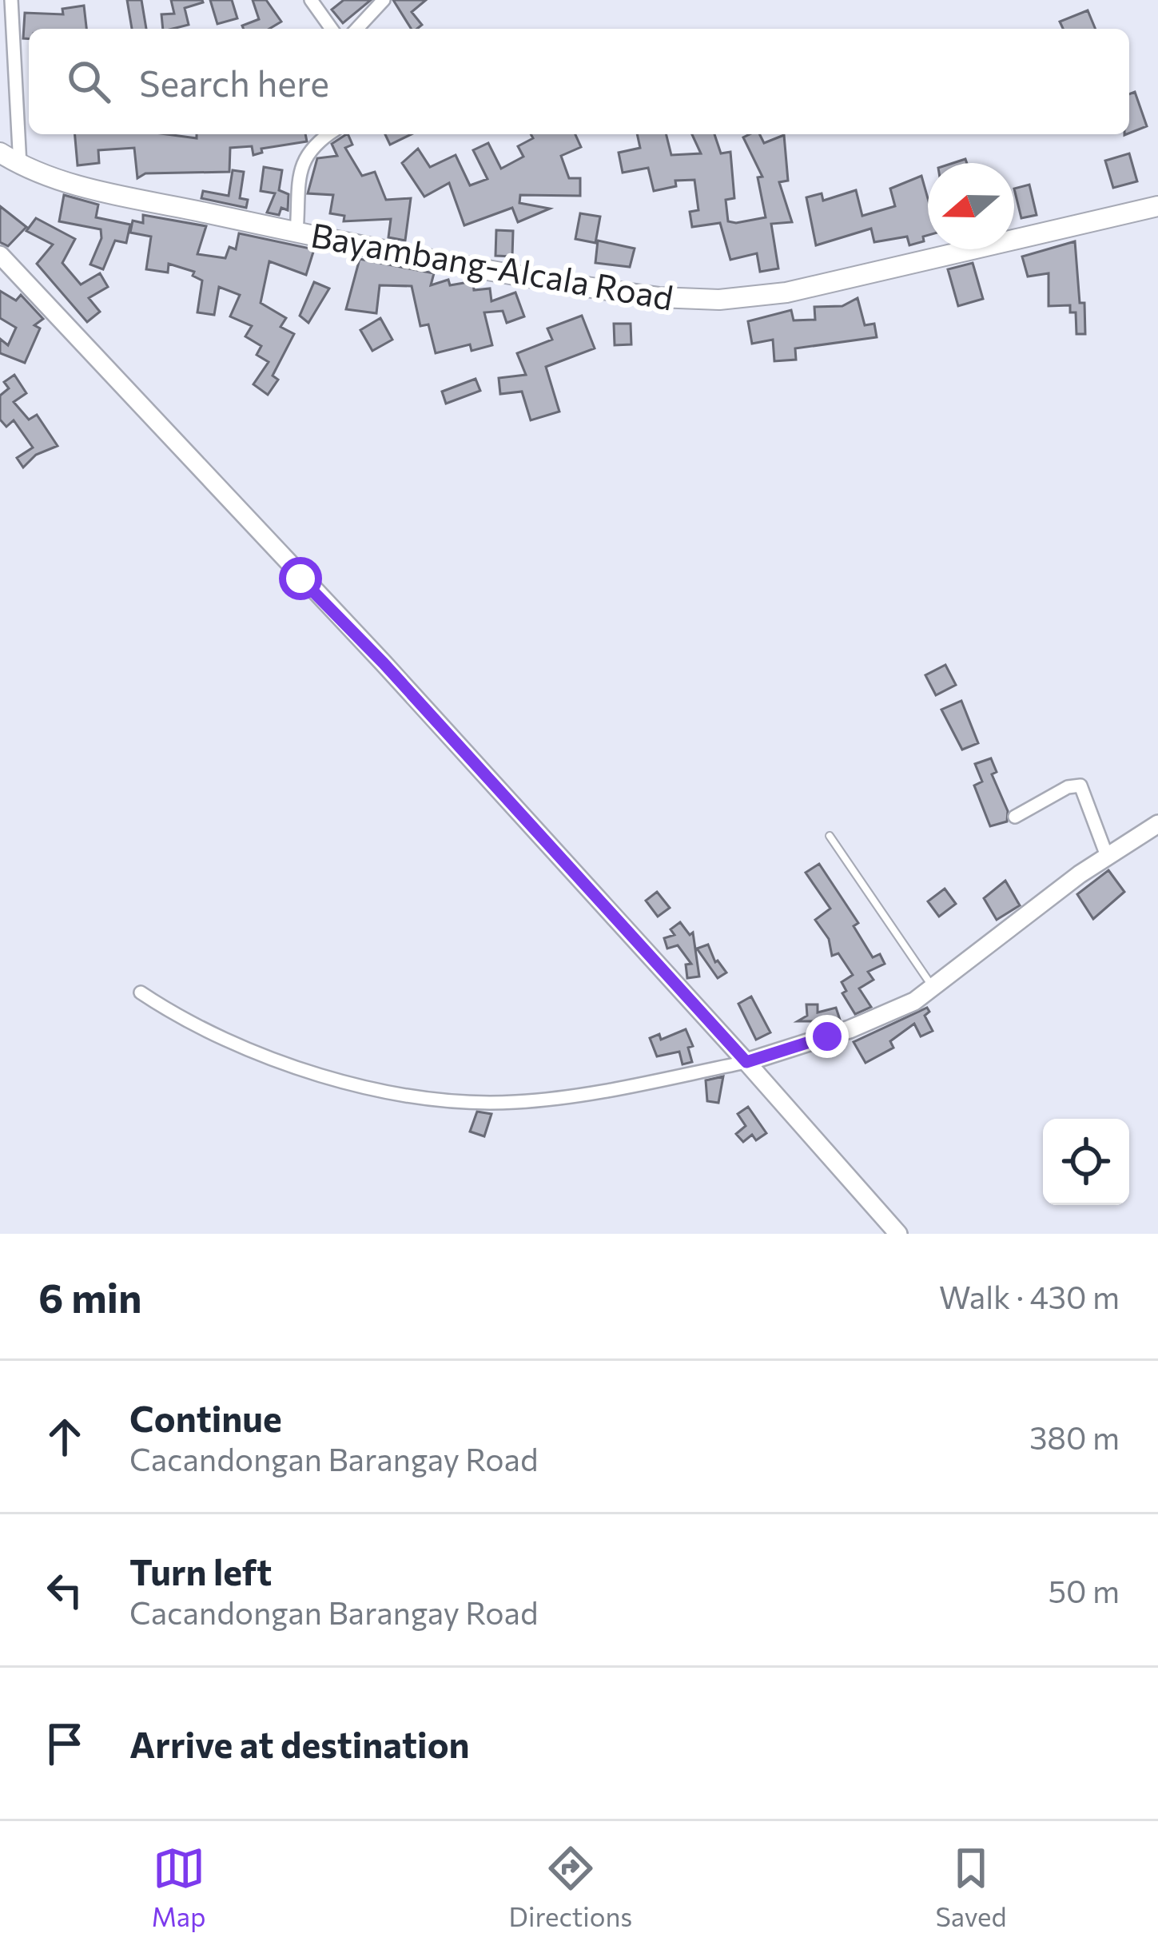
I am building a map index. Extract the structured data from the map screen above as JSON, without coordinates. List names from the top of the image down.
{
  "streets": {
    "main road": ["Bayambang-Alcala Road"]
  },
  "north": "left",
  "page": {
    "search": "Search here",
    "heading": ["6 min", "Walk · 430 m"],
    "list": [
      ["Continue", "Cacandongan Barangay Road", "380 m"],
      ["Turn left", "Cacandongan Barangay Road", "50 m"],
      "Arrive at destination"
    ],
    "nav": ["Map", "Directions", "Saved"]
  }
}
